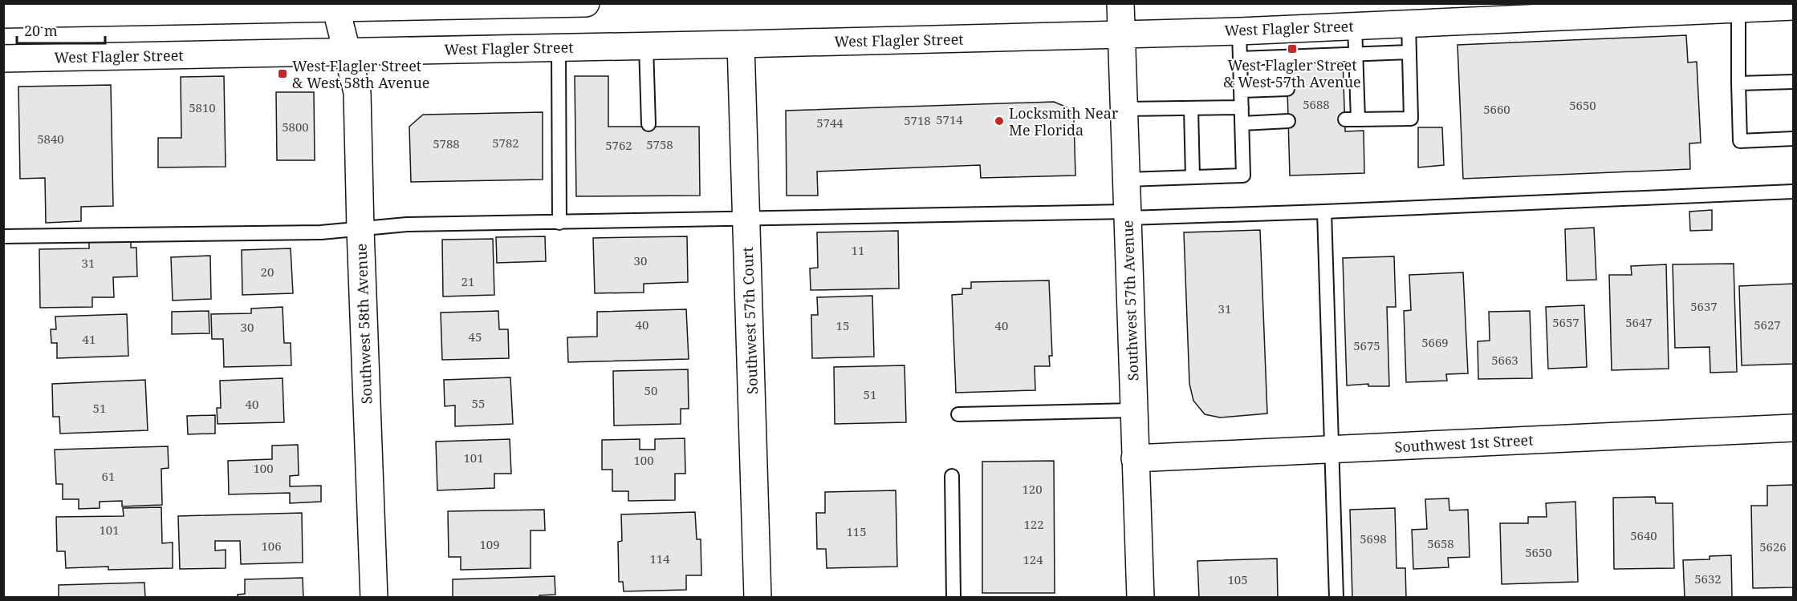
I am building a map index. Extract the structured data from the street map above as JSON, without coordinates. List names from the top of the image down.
{
  "streets": {
    "main road": [
      "West Flagler Street",
      "Southwest 57th Avenue",
      "Southwest 57th Court",
      "Southwest 58th Avenue",
      "Southwest 1st Street"
    ]
  },
  "crossings": [
    ["West Flagler Street", "Southwest 57th Avenue"],
    ["West Flagler Street", "Southwest 57th Court"],
    ["West Flagler Street", "Southwest 58th Avenue"],
    ["Southwest 57th Avenue", "Southwest 1st Street"]
  ],
  "places": {
    "transit": ["West Flagler Street & West 57th Avenue", "West Flagler Street & West 58th Avenue"],
    "other": ["Locksmith Near Me Florida"]
  },
  "house_numbers": [
    "5688",
    "5650",
    "5810",
    "5660",
    "5714",
    "5718",
    "5744",
    "5800",
    "5840",
    "5782",
    "5788",
    "5758",
    "5762",
    "11",
    "30",
    "31",
    "20",
    "21",
    "5637",
    "31",
    "5657",
    "5647",
    "40",
    "5627",
    "15",
    "40",
    "30",
    "45",
    "41",
    "5669",
    "5675",
    "5663",
    "50",
    "51",
    "55",
    "40",
    "51",
    "101",
    "100",
    "100",
    "61",
    "120",
    "122",
    "101",
    "115",
    "5640",
    "5698",
    "5658",
    "109",
    "106",
    "5626",
    "5650",
    "114",
    "124",
    "5632",
    "105"
  ],
  "scale_bar": "20 m"
}
